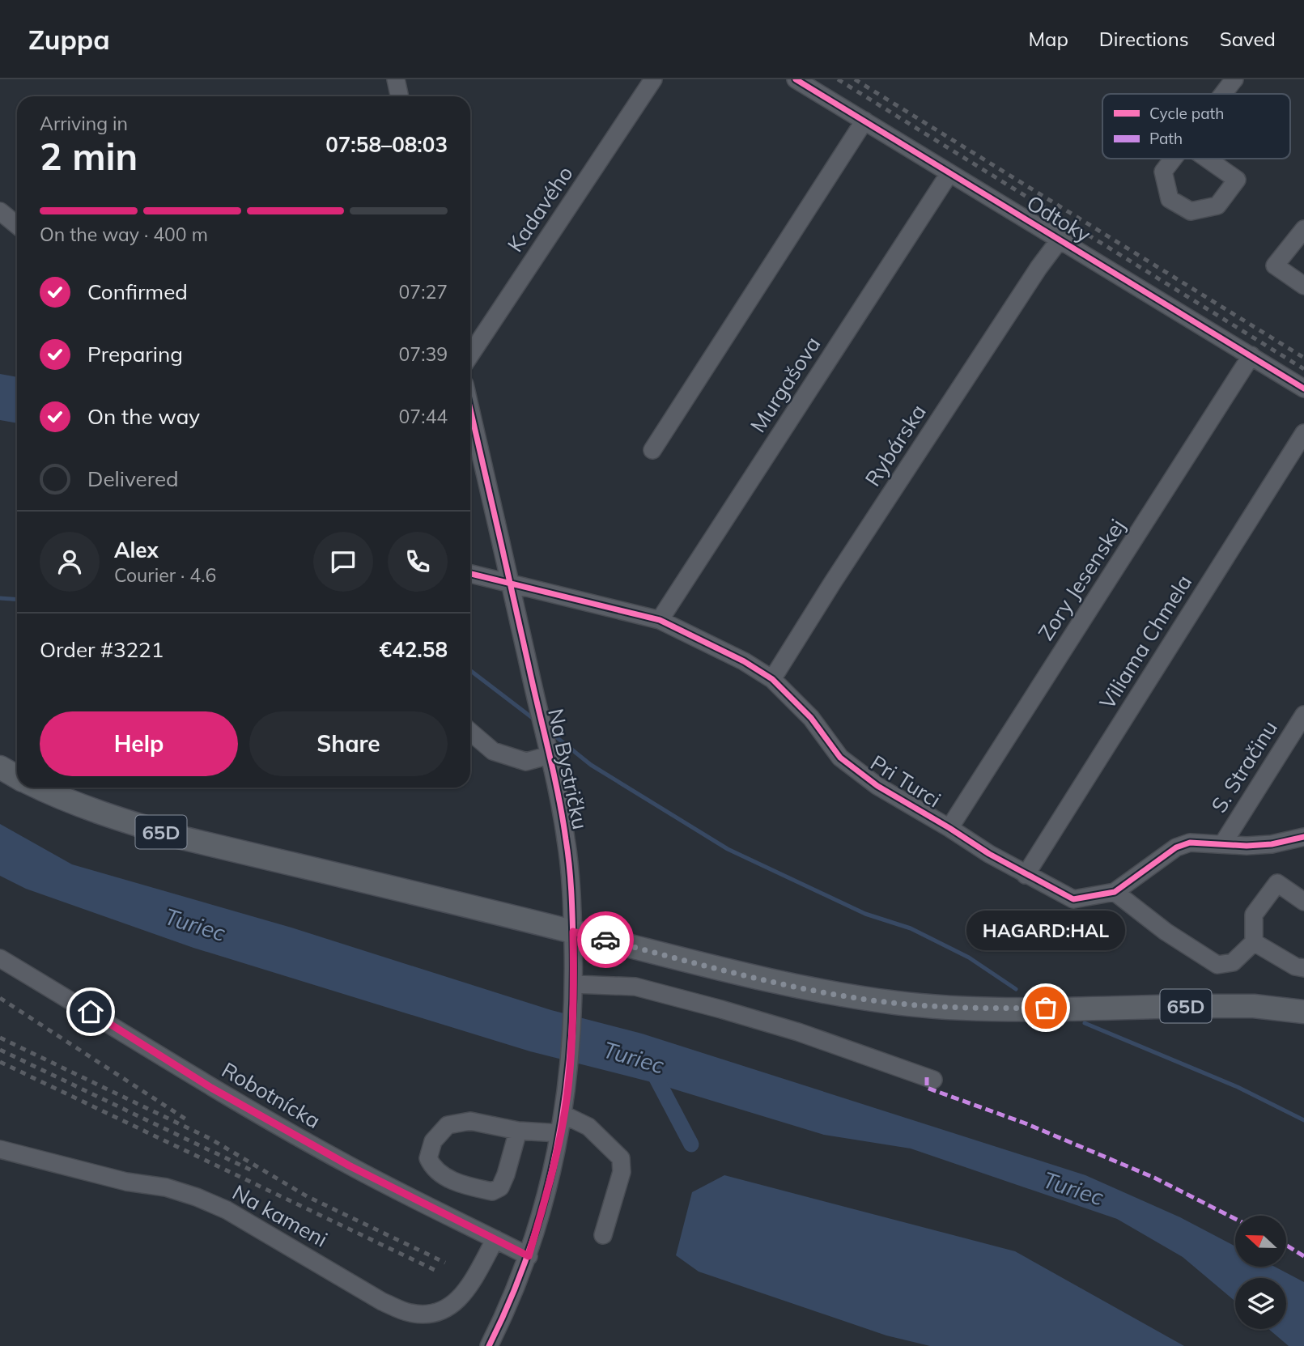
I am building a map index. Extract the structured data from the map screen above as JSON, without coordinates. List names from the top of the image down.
{
  "streets": {
    "main road": ["65D"],
    "street": [
      "Kadavého",
      "Odtoky",
      "Murgašova",
      "Rybárska",
      "Zory Jesenskej",
      "Viliama Chmela",
      "S. Stračinu",
      "Na Bystričku",
      "Pri Turci",
      "Robotnícka",
      "Na kameni"
    ]
  },
  "crossings": [
    ["Odtoky", "Murgašova"],
    ["Odtoky", "Rybárska"],
    ["Odtoky", "Zory Jesenskej"],
    ["Murgašova", "Pri Turci"],
    ["Rybárska", "Pri Turci"],
    ["Zory Jesenskej", "Pri Turci"],
    ["Viliama Chmela", "Pri Turci"],
    ["S. Stračinu", "Pri Turci"],
    ["Na Bystričku", "Pri Turci"],
    ["Na Bystričku", "65D"],
    ["Na Bystričku", "Robotnícka"],
    ["Robotnícka", "Na kameni"]
  ],
  "water": ["Turiec"],
  "places": ["HAGARD:HAL"],
  "legend": ["Cycle path", "Path"],
  "north": "left",
  "page": {
    "header": "Zuppa",
    "nav": ["Map", "Directions", "Saved"],
    "heading": ["2 min", "Arriving in", "07:58–08:03"],
    "panel": [
      "Alex",
      "Courier · 4.6",
      "Order #3221",
      "€42.58"
    ],
    "bar": "On the way · 400 m",
    "list": [
      ["Confirmed", "07:27"],
      ["Preparing", "07:39"],
      ["On the way", "07:44"],
      "Delivered"
    ],
    "buttons": ["Help", "Share"],
    "bubble": "HAGARD:HAL"
  }
}
